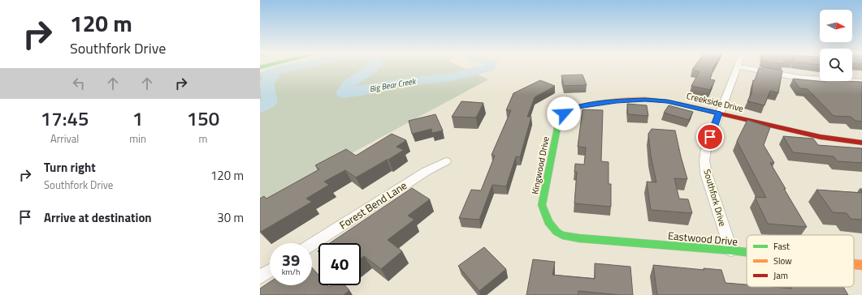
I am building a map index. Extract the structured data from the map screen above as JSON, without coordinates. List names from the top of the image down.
{
  "streets": {
    "street": [
      "Creekside Drive",
      "Kingwood Drive",
      "Southfork Drive",
      "Forest Bend Lane",
      "Eastwood Drive"
    ]
  },
  "crossings": [
    ["Creekside Drive", "Kingwood Drive"],
    ["Creekside Drive", "Southfork Drive"],
    ["Kingwood Drive", "Eastwood Drive"],
    ["Southfork Drive", "Eastwood Drive"]
  ],
  "water": ["Big Bear Creek"],
  "legend": ["Fast", "Slow", "Jam"],
  "north": "right",
  "page": {
    "turn": ["120 m", "Southfork Drive"],
    "eta": [
      "17:45",
      "Arrival",
      "1",
      "min",
      "150",
      "m"
    ],
    "list": [
      {
        "name": "Turn right",
        "note": "Southfork Drive",
        "value": "120 m"
      },
      {
        "name": "Arrive at destination",
        "value": "30 m"
      }
    ],
    "speed": "39 km/h",
    "limit": "40"
  }
}
